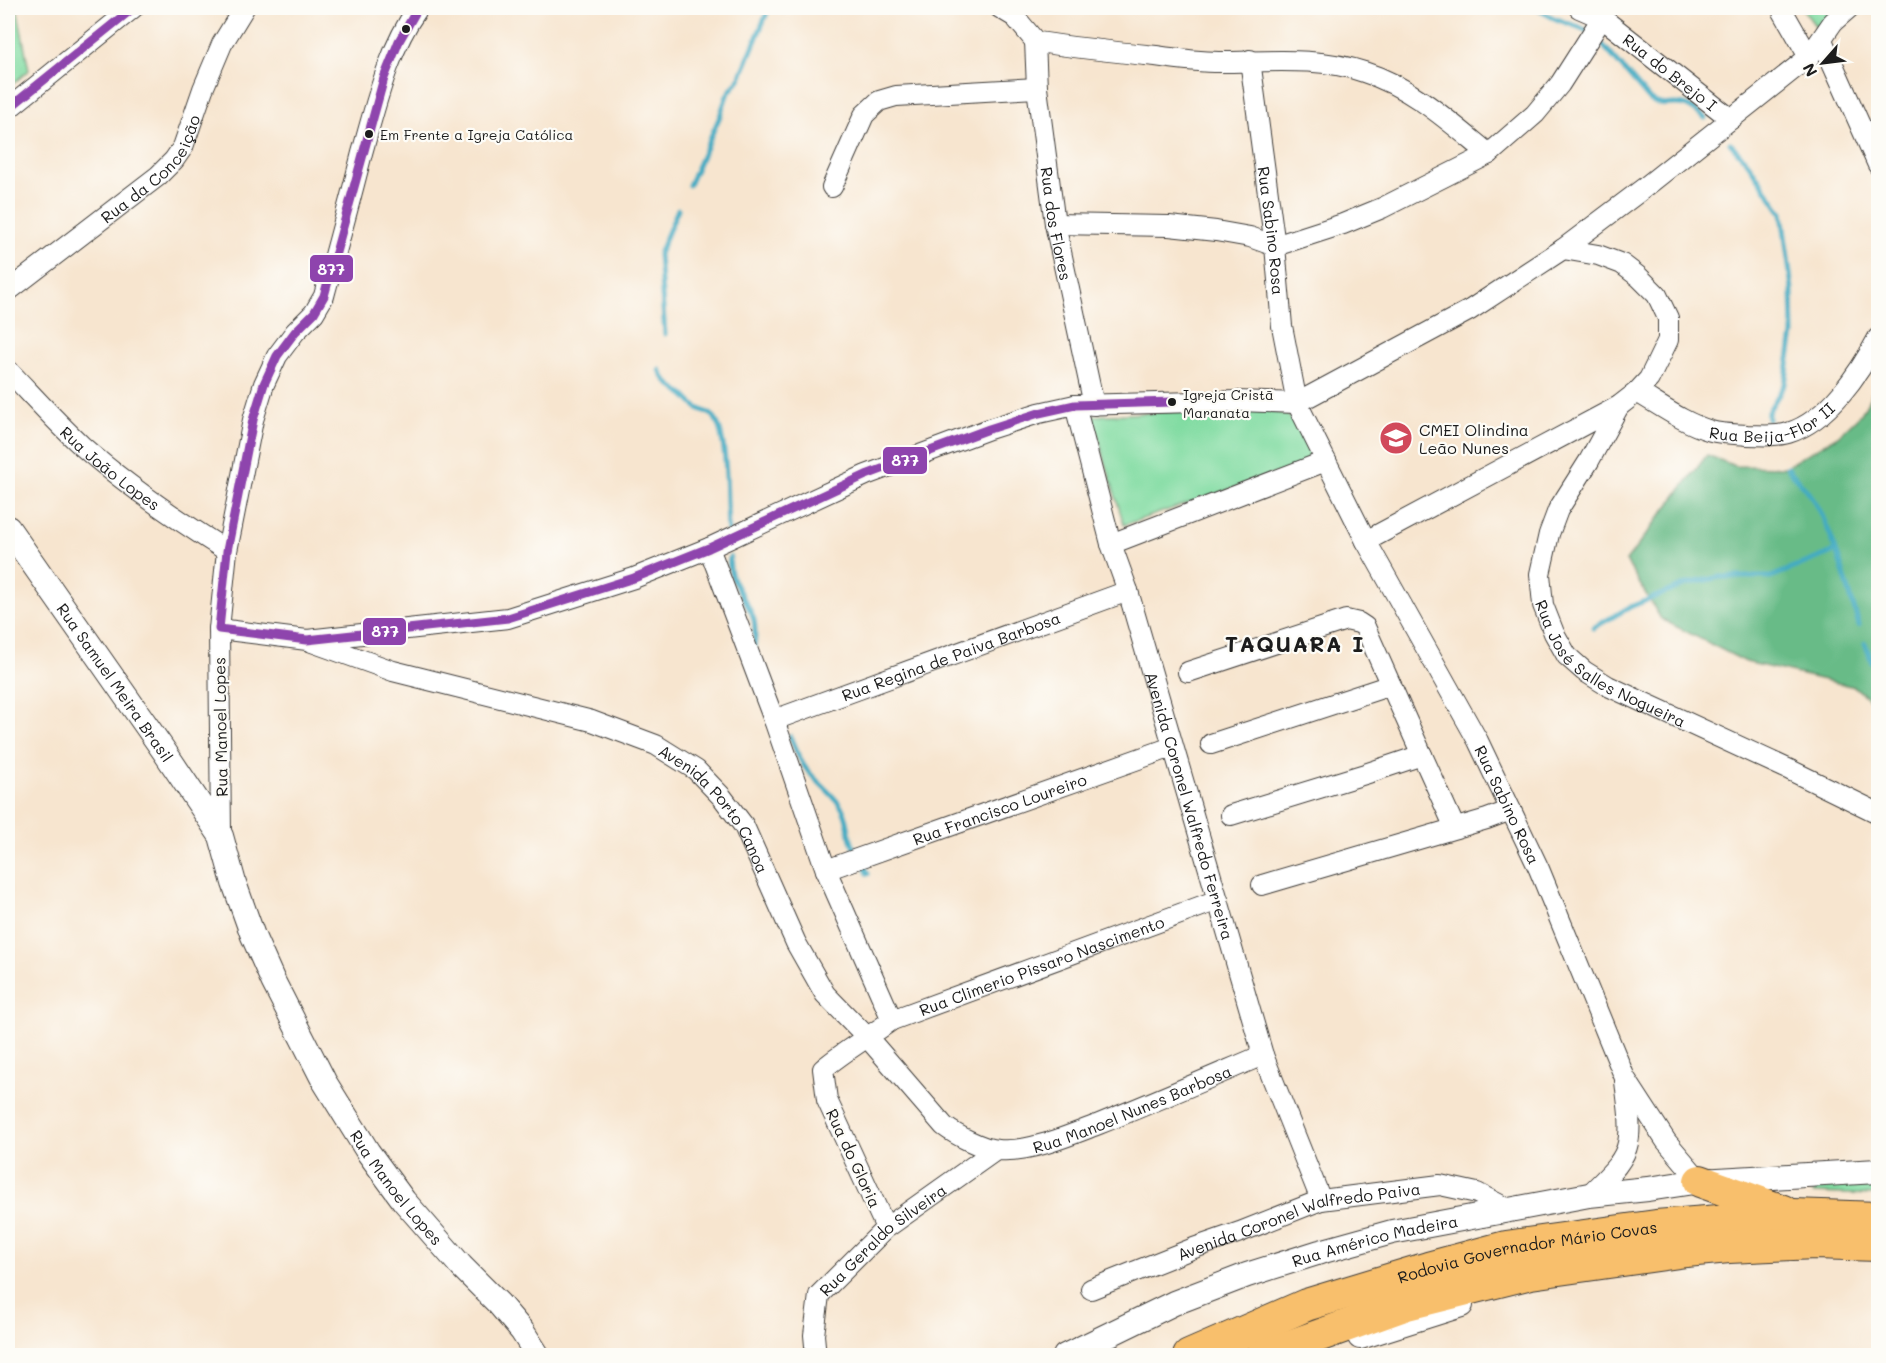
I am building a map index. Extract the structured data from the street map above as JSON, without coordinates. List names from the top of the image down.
{
  "streets": {
    "main road": ["Rodovia Governador Mário Covas"],
    "street": [
      "Rua do Brejo I",
      "Rua da Conceição",
      "Rua dos Flores",
      "Rua Sabino Rosa",
      "Rua Beija-Flor II",
      "Rua João Lopes",
      "Rua Regina de Paiva Barbosa",
      "Rua José Salles Nogueira",
      "Rua Samuel Meira Brasil",
      "Rua Manoel Lopes",
      "Avenida Coronel Walfredo Ferreira",
      "Rua Francisco Loureiro",
      "Avenida Porto Canoa",
      "Rua Climerio Pissaro Nascimento",
      "Rua Manoel Nunes Barbosa",
      "Rua do Gloria",
      "Avenida Coronel Walfredo Paiva",
      "Rua Geraldo Silveira",
      "Rua Américo Madeira"
    ]
  },
  "crossings": [
    ["Rua dos Flores", "Avenida Coronel Walfredo Ferreira"],
    ["Rua Sabino Rosa", "Rua Américo Madeira"],
    ["Rua João Lopes", "Rua Manoel Lopes"],
    ["Rua Regina de Paiva Barbosa", "Avenida Coronel Walfredo Ferreira"],
    ["Rua Samuel Meira Brasil", "Rua Manoel Lopes"],
    ["Avenida Coronel Walfredo Ferreira", "Rua Francisco Loureiro"],
    ["Avenida Coronel Walfredo Ferreira", "Rua Climerio Pissaro Nascimento"],
    ["Avenida Coronel Walfredo Ferreira", "Rua Manoel Nunes Barbosa"],
    ["Avenida Coronel Walfredo Ferreira", "Avenida Coronel Walfredo Paiva"],
    ["Avenida Porto Canoa", "Rua Climerio Pissaro Nascimento"],
    ["Avenida Porto Canoa", "Rua Manoel Nunes Barbosa"],
    ["Avenida Porto Canoa", "Rua do Gloria"],
    ["Avenida Porto Canoa", "Rua Geraldo Silveira"],
    ["Rua Climerio Pissaro Nascimento", "Rua do Gloria"],
    ["Rua Manoel Nunes Barbosa", "Rua Geraldo Silveira"],
    ["Rua do Gloria", "Rua Geraldo Silveira"],
    ["Avenida Coronel Walfredo Paiva", "Rua Américo Madeira"]
  ],
  "districts": ["TAQUARA I"],
  "places": {
    "other": ["Em Frente a Igreja Católica", "Igreja Cristã Maranata"],
    "school or university": ["CMEI Olindina Leão Nunes"]
  },
  "lines": ["transit line 877"],
  "north": "bottom left"
}
